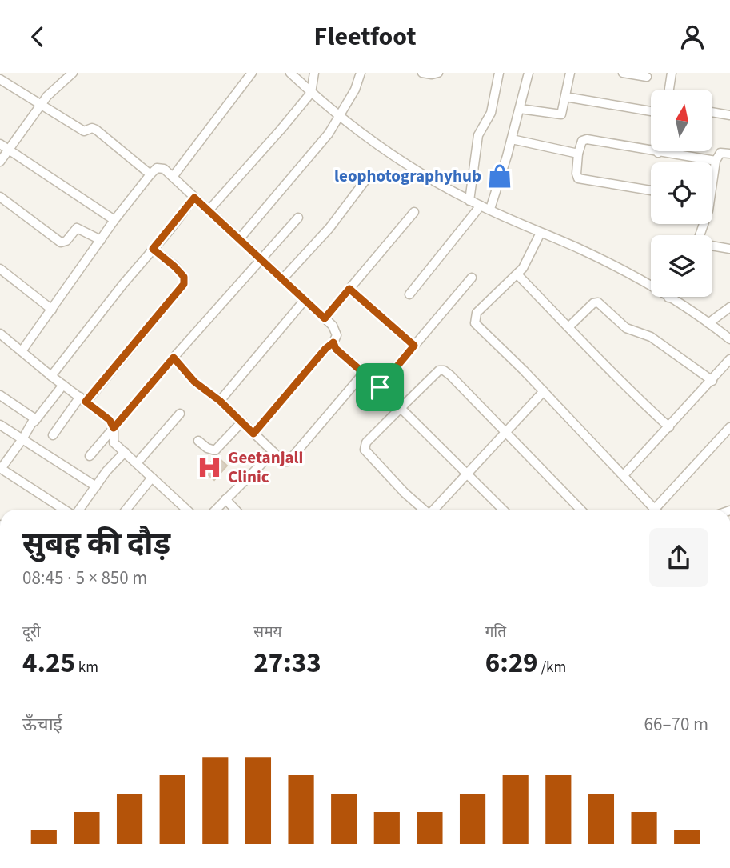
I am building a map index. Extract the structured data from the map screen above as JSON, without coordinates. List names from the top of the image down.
{
  "places": {
    "shop": ["leophotographyhub"],
    "hospital": ["Geetanjali Clinic"]
  },
  "north": "top",
  "page": {
    "header": "Fleetfoot",
    "heading": ["सुबह की दौड़", "08:45 · 5 × 850 m"],
    "stats": [
      ["दूरी", "4.25 km"],
      ["समय", "27:33"],
      ["गति", "6:29 /km"]
    ],
    "chart": ["ऊँचाई", "66–70 m"]
  }
}
